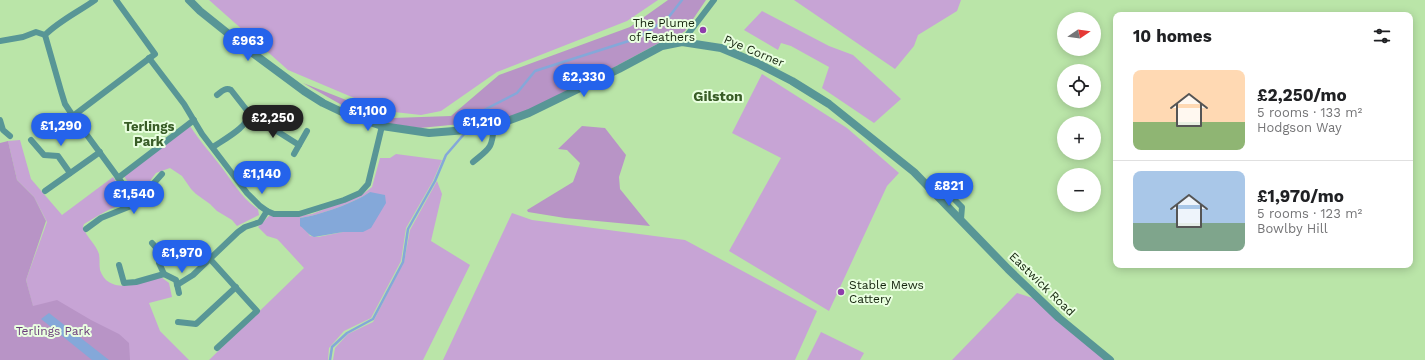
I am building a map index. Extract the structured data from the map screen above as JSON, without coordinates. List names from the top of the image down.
{
  "streets": {
    "street": ["Pye Corner", "Eastwick Road"]
  },
  "crossings": [
    ["Pye Corner", "Eastwick Road"]
  ],
  "districts": ["Gilston", "Terlings Park"],
  "parks": ["Terlings Park"],
  "places": ["The Plume of Feathers", "Stable Mews Cattery"],
  "north": "right",
  "page": {
    "map_buttons": ["+", "−"],
    "heading": "10 homes",
    "price": [
      "£963",
      "£2,330",
      "£1,100",
      "£2,250",
      "£1,210",
      "£1,290",
      "£1,140",
      "£821",
      "£1,540",
      "£1,970"
    ],
    "list": [
      {
        "name": "£2,250/mo",
        "note": "5 rooms · 133 m² · Hodgson Way"
      },
      {
        "name": "£1,970/mo",
        "note": "5 rooms · 123 m² · Bowlby Hill"
      }
    ]
  }
}
